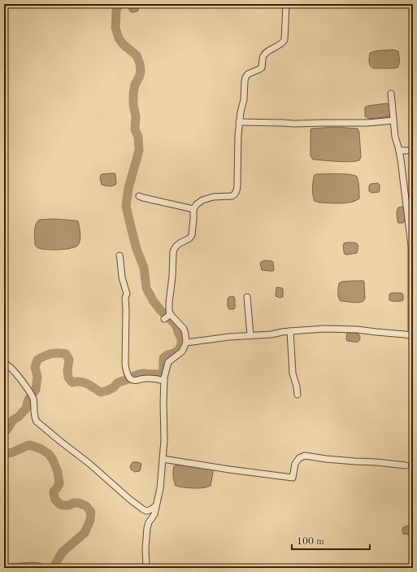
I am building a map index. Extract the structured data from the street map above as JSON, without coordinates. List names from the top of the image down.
{
  "scale_bar": "100 m"
}
